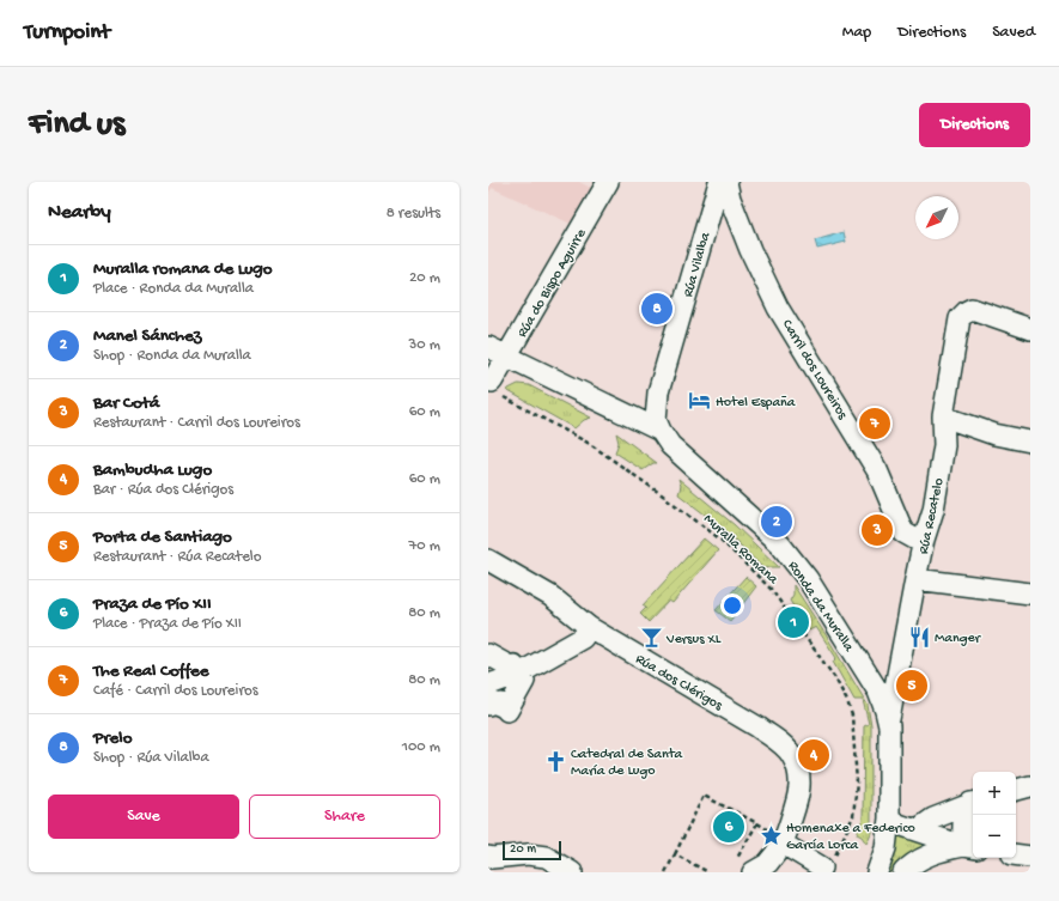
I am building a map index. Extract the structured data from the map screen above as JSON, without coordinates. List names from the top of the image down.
{
  "streets": {
    "street": [
      "Rúa Vilalba",
      "Rúa do Bispo Aguirre",
      "Carril dos Loureiros",
      "Rúa Recatelo",
      "Ronda da Muralla",
      "Rúa dos Clérigos"
    ],
    "path": ["Muralla Romana"]
  },
  "crossings": [
    ["Rúa Vilalba", "Ronda da Muralla"],
    ["Rúa do Bispo Aguirre", "Muralla Romana"],
    ["Rúa do Bispo Aguirre", "Ronda da Muralla"],
    ["Carril dos Loureiros", "Rúa Recatelo"],
    ["Rúa Recatelo", "Ronda da Muralla"]
  ],
  "places": {
    "hotel": ["Hotel España"],
    "restaurant": ["Manger"],
    "bar": ["Versus XL"],
    "church": ["Catedral de Santa María de Lugo"],
    "place": ["Homenaxe a Federico García Lorca"]
  },
  "scale_bar": "20 m",
  "north": "bottom left",
  "page": {
    "header": "Turnpoint",
    "nav": ["Map", "Directions", "Saved"],
    "buttons": [
      "Directions",
      ["Save", "Share"]
    ],
    "title": "Find us",
    "heading": ["Nearby", "8 results"],
    "list": [
      {
        "mark": "1",
        "name": "Muralla romana de Lugo",
        "note": "Place · Ronda da Muralla",
        "value": "20 m"
      },
      {
        "mark": "2",
        "name": "Manel Sánchez",
        "note": "Shop · Ronda da Muralla",
        "value": "30 m"
      },
      {
        "mark": "3",
        "name": "Bar Cotá",
        "note": "Restaurant · Carril dos Loureiros",
        "value": "60 m"
      },
      {
        "mark": "4",
        "name": "Bambudha Lugo",
        "note": "Bar · Rúa dos Clérigos",
        "value": "60 m"
      },
      {
        "mark": "5",
        "name": "Porta de Santiago",
        "note": "Restaurant · Rúa Recatelo",
        "value": "70 m"
      },
      {
        "mark": "6",
        "name": "Praza de Pío XII",
        "note": "Place · Praza de Pío XII",
        "value": "80 m"
      },
      {
        "mark": "7",
        "name": "The Real Coffee",
        "note": "Café · Carril dos Loureiros",
        "value": "80 m"
      },
      {
        "mark": "8",
        "name": "Prelo",
        "note": "Shop · Rúa Vilalba",
        "value": "100 m"
      }
    ],
    "pins": [
      "8",
      "7",
      "2",
      "3",
      "1",
      "5",
      "4",
      "6"
    ],
    "map_buttons": ["+", "−"],
    "scale": "20 m"
  }
}
